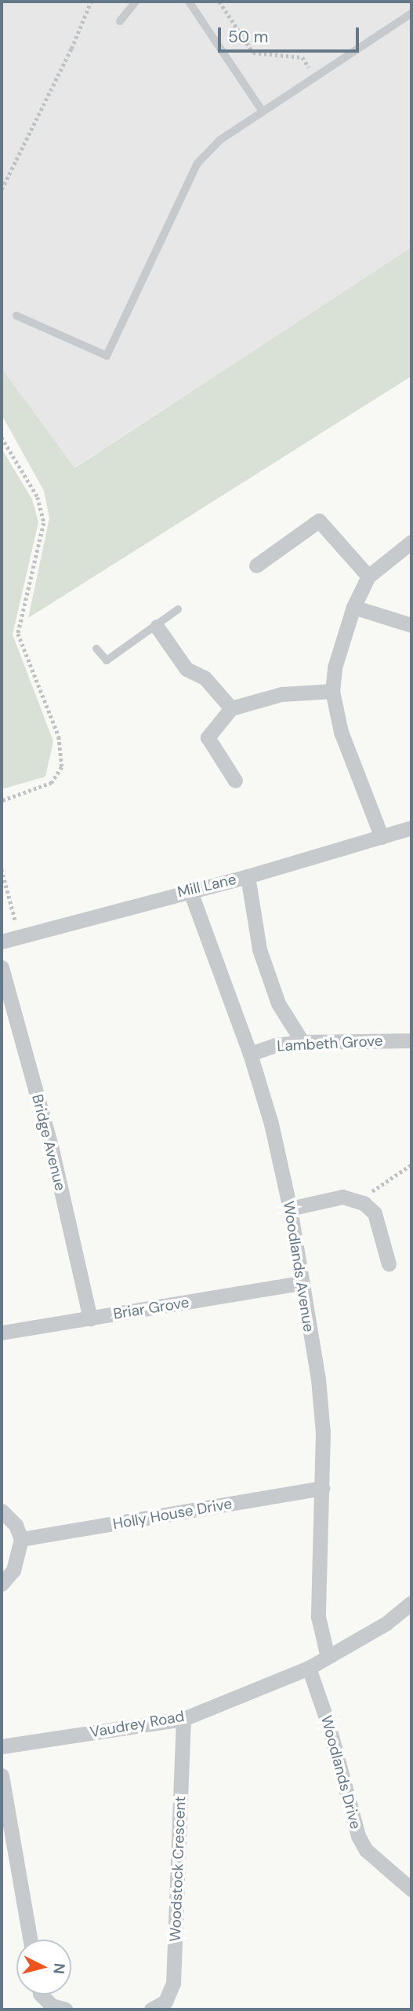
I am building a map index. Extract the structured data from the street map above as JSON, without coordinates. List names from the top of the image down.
{
  "streets": {
    "street": [
      "Mill Lane",
      "Lambeth Grove",
      "Bridge Avenue",
      "Woodlands Avenue",
      "Briar Grove",
      "Holly House Drive",
      "Vaudrey Road",
      "Woodlands Drive",
      "Woodstock Crescent"
    ]
  },
  "crossings": [
    ["Mill Lane", "Woodlands Avenue"],
    ["Lambeth Grove", "Woodlands Avenue"],
    ["Bridge Avenue", "Briar Grove"],
    ["Woodlands Avenue", "Briar Grove"],
    ["Woodlands Avenue", "Holly House Drive"],
    ["Woodlands Avenue", "Vaudrey Road"],
    ["Vaudrey Road", "Woodlands Drive"],
    ["Vaudrey Road", "Woodstock Crescent"]
  ],
  "scale_bar": "50 m",
  "north": "right"
}
